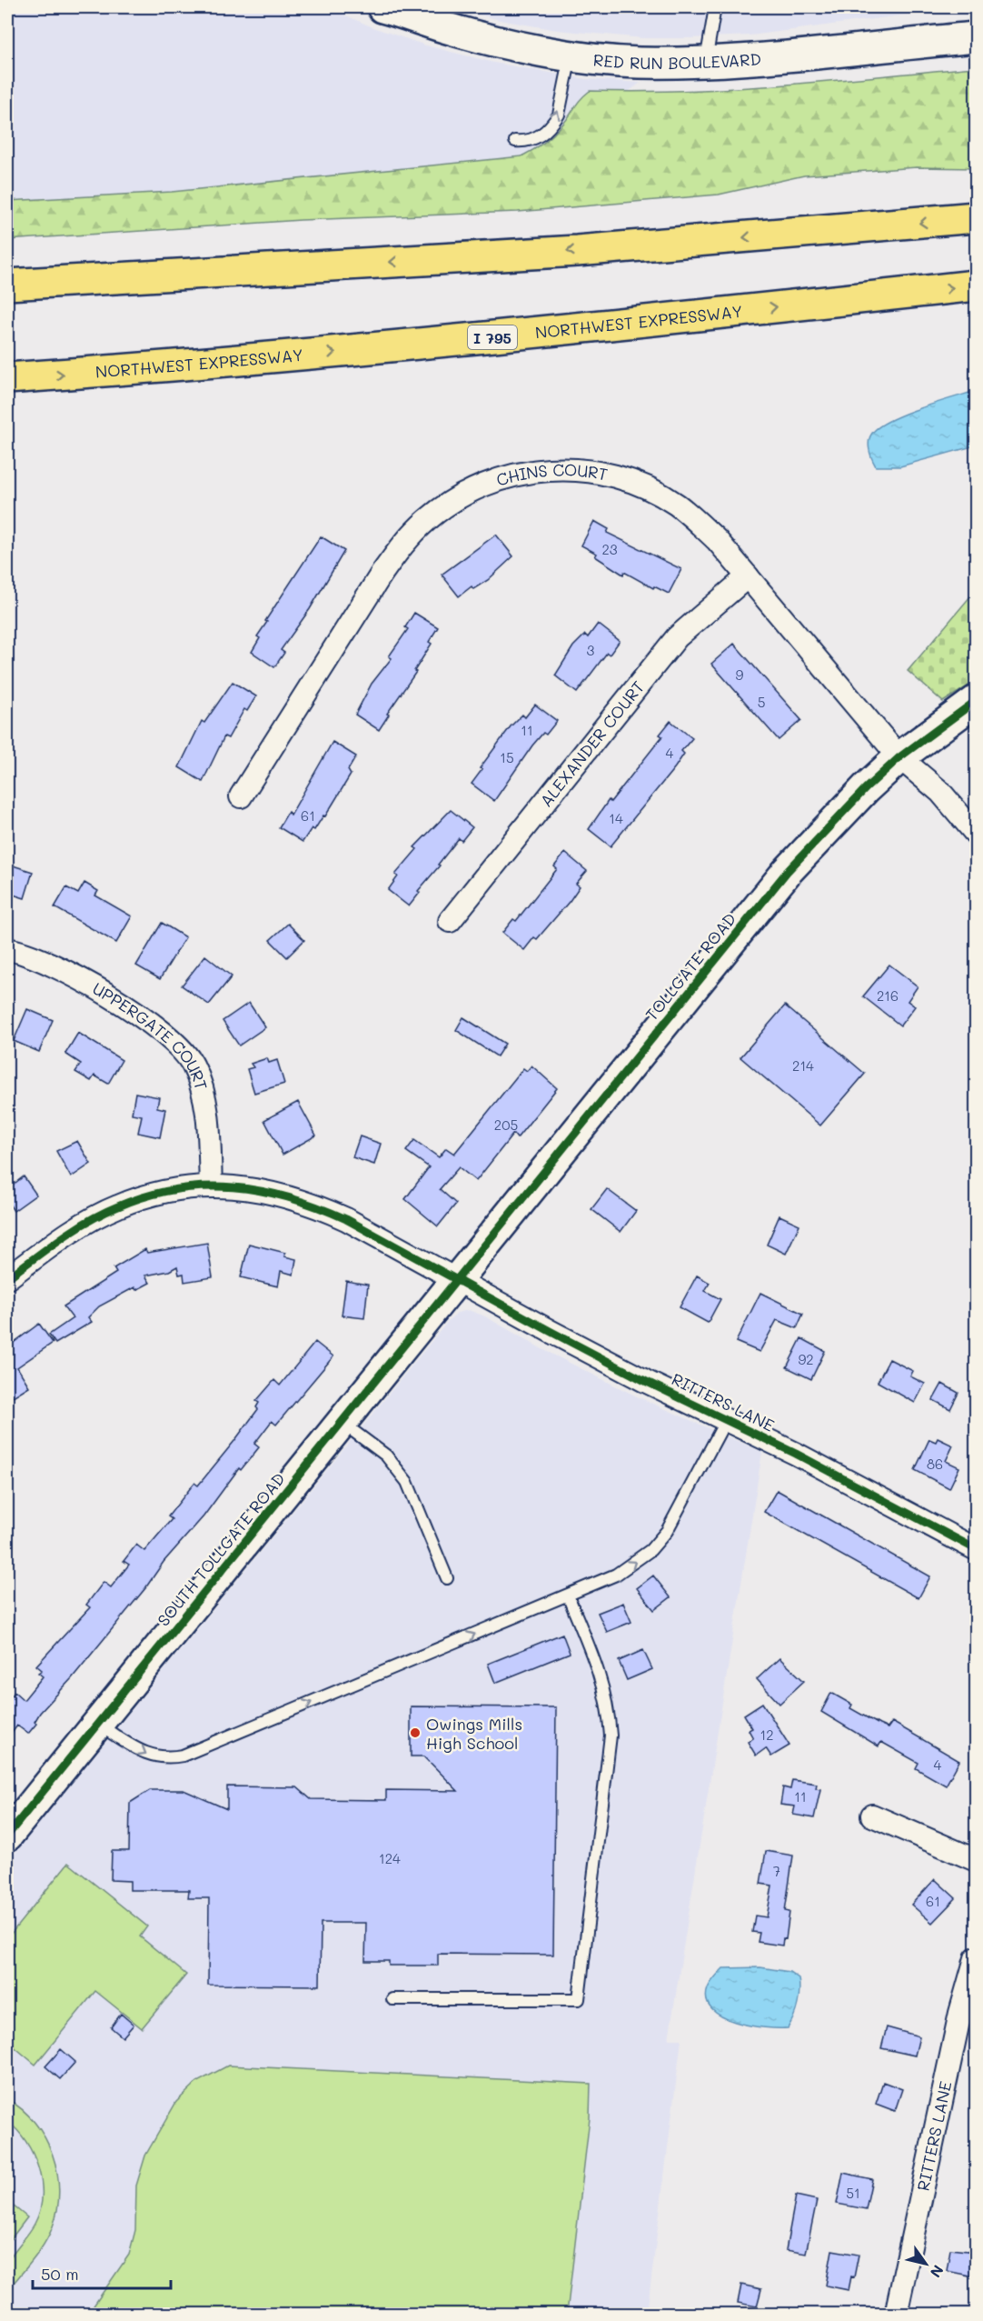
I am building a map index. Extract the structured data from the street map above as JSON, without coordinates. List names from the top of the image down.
{
  "streets": {
    "highway": ["NORTHWEST EXPRESSWAY", "I 795"],
    "street": [
      "RED RUN BOULEVARD",
      "CHINS COURT",
      "ALEXANDER COURT",
      "TOLLGATE ROAD",
      "UPPERGATE COURT",
      "RITTERS LANE",
      "SOUTH TOLLGATE ROAD"
    ]
  },
  "crossings": [
    ["CHINS COURT", "ALEXANDER COURT"],
    ["CHINS COURT", "TOLLGATE ROAD"],
    ["TOLLGATE ROAD", "RITTERS LANE"],
    ["TOLLGATE ROAD", "SOUTH TOLLGATE ROAD"],
    ["UPPERGATE COURT", "RITTERS LANE"],
    ["RITTERS LANE", "SOUTH TOLLGATE ROAD"]
  ],
  "places": ["Owings Mills High School"],
  "house_numbers": [
    "23",
    "3",
    "9",
    "5",
    "11",
    "4",
    "15",
    "61",
    "14",
    "216",
    "214",
    "205",
    "92",
    "86",
    "12",
    "4",
    "11",
    "124",
    "7",
    "61",
    "51"
  ],
  "scale_bar": "50 m",
  "north": "bottom right"
}
